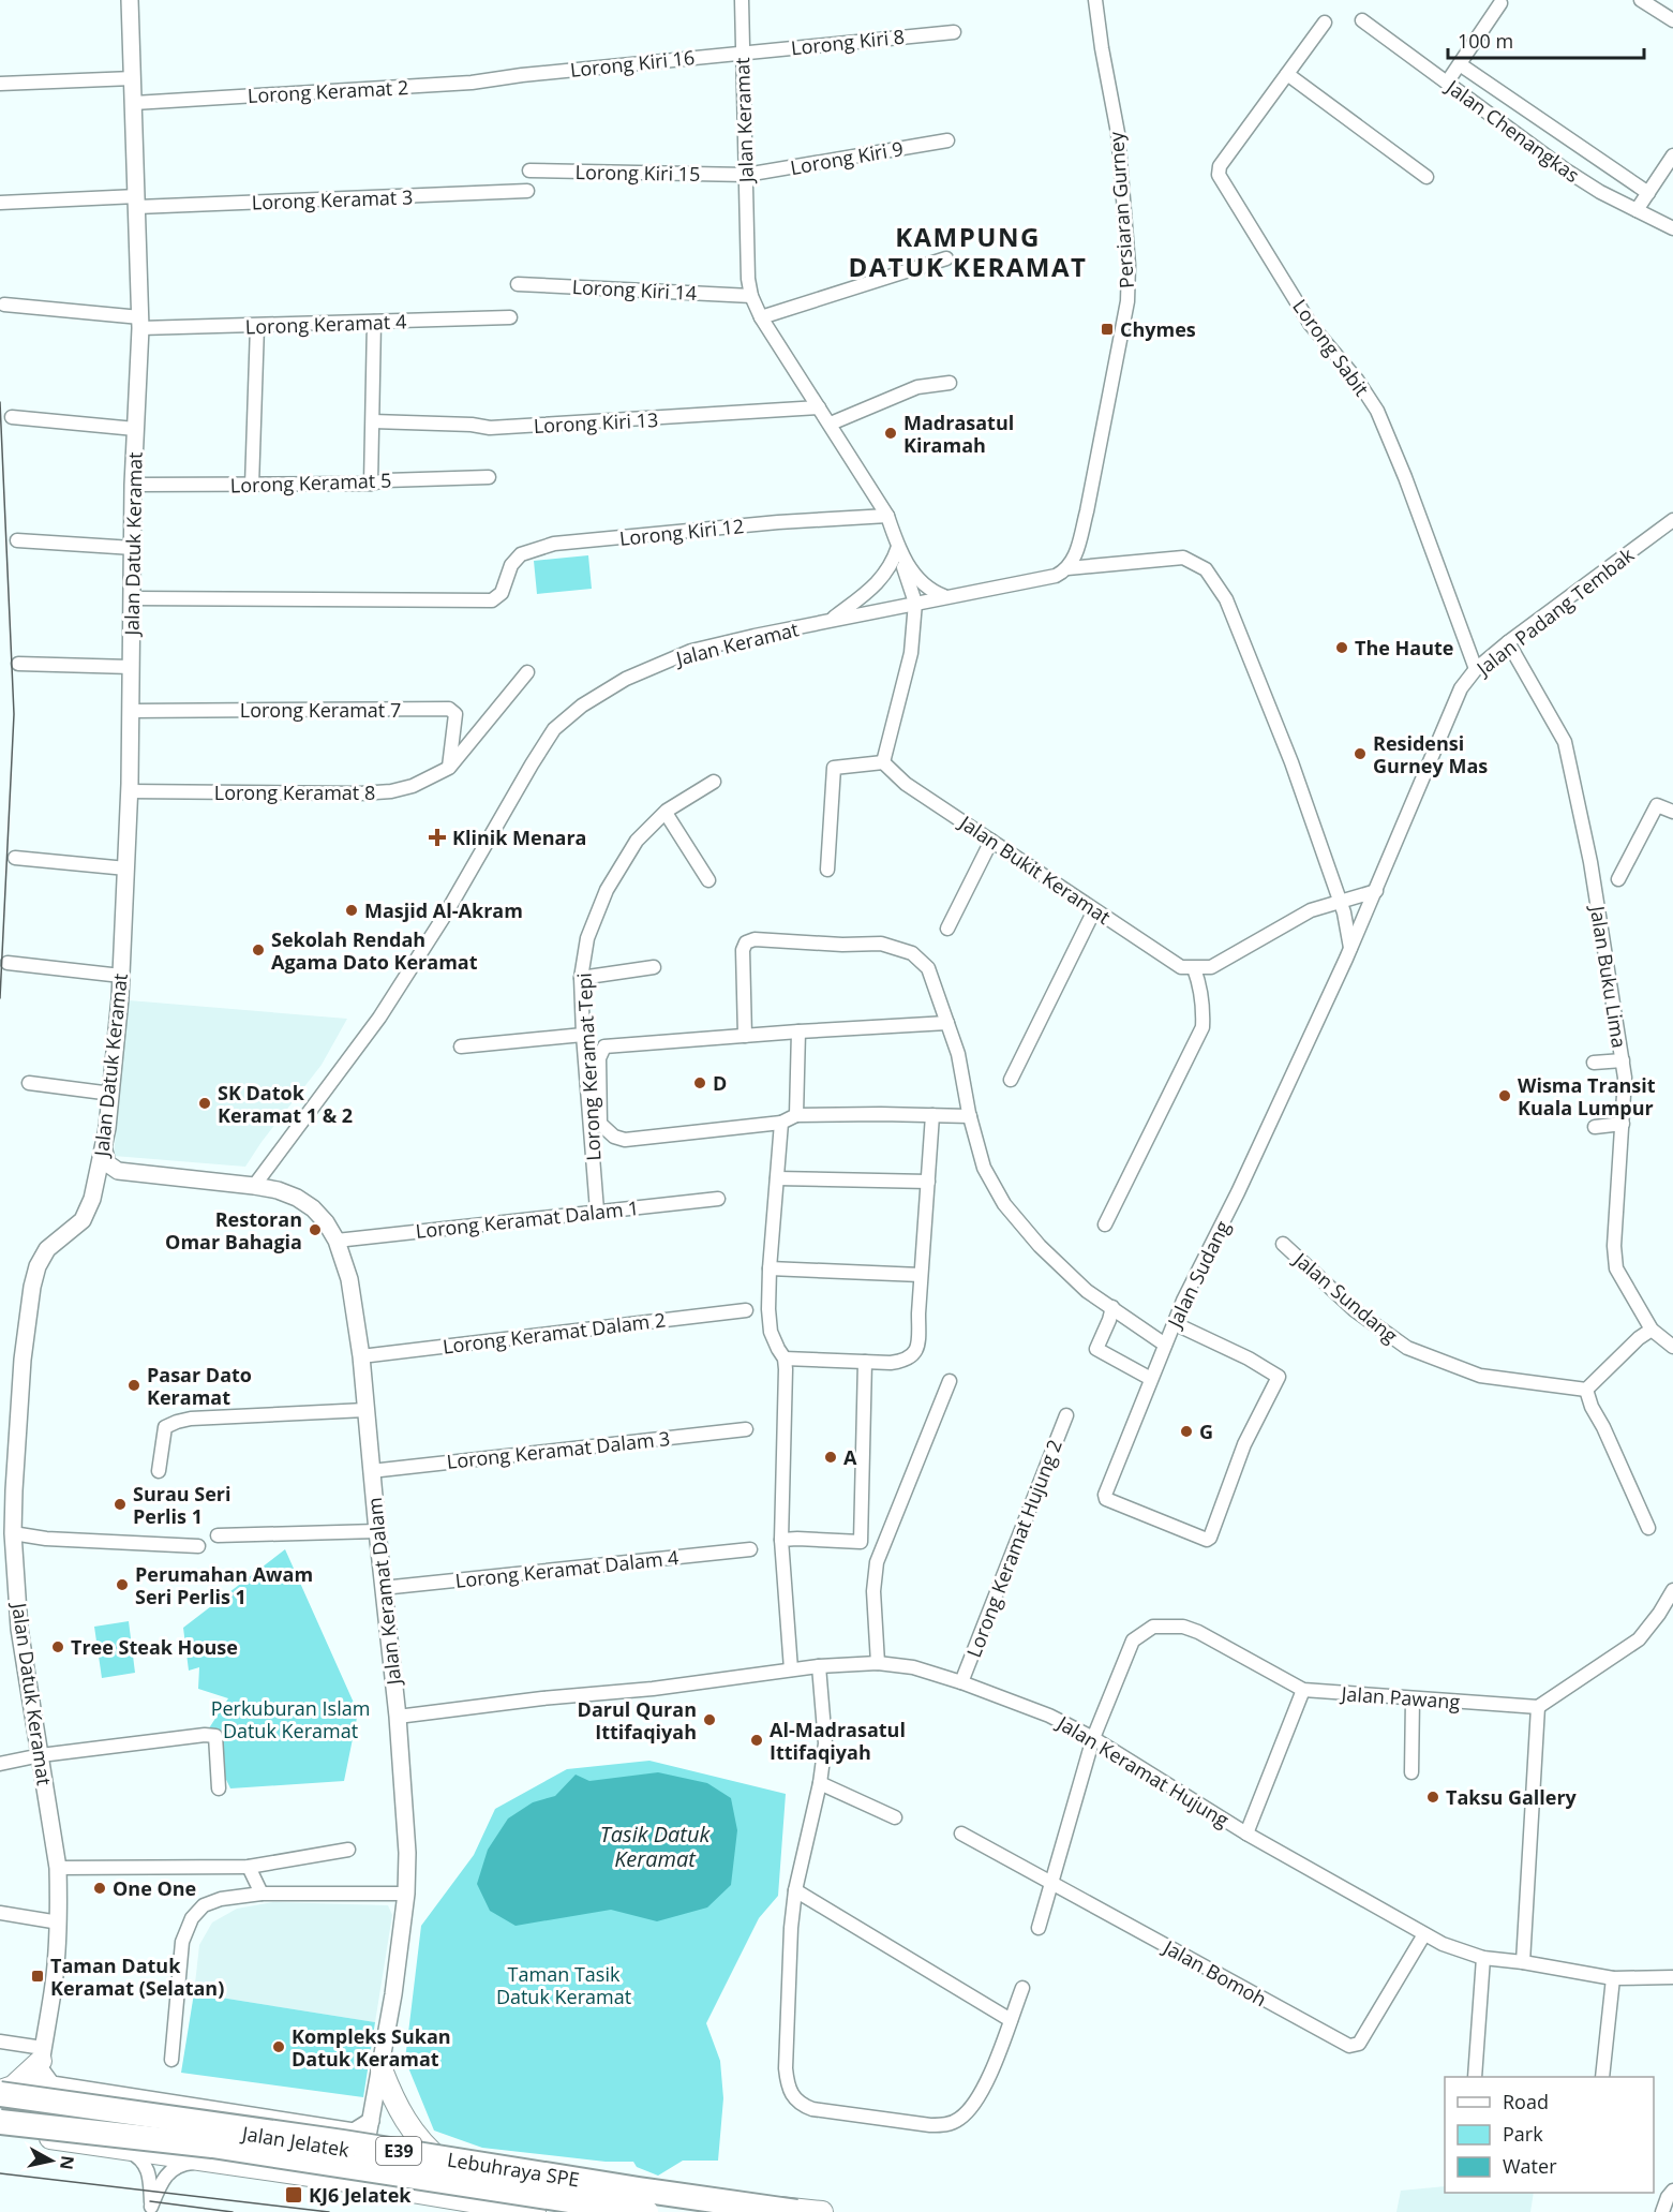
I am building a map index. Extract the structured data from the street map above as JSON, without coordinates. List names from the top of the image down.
{
  "streets": {
    "highway": ["E39", "Lebuhraya SPE"],
    "main road": ["Jalan Jelatek"],
    "street": [
      "Lorong Kiri 8",
      "Lorong Kiri 16",
      "Lorong Keramat 2",
      "Jalan Keramat",
      "Jalan Chenangkas",
      "Lorong Kiri 9",
      "Lorong Kiri 15",
      "Lorong Keramat 3",
      "Persiaran Gurney",
      "Lorong Kiri 14",
      "Lorong Keramat 4",
      "Lorong Sabit",
      "Lorong Kiri 13",
      "Lorong Keramat 5",
      "Lorong Kiri 12",
      "Jalan Datuk Keramat",
      "Jalan Padang Tembak",
      "Lorong Keramat 7",
      "Lorong Keramat 8",
      "Jalan Bukit Keramat",
      "Jalan Buku Lima",
      "Lorong Keramat Tepi",
      "Lorong Keramat Dalam 1",
      "Jalan Sudang",
      "Jalan Sundang",
      "Lorong Keramat Dalam 2",
      "Lorong Keramat Dalam 3",
      "Lorong Keramat Hujung 2",
      "Lorong Keramat Dalam 4",
      "Jalan Keramat Dalam",
      "Jalan Pawang",
      "Jalan Keramat Hujung",
      "Jalan Bomoh"
    ]
  },
  "crossings": [
    ["Lorong Kiri 8", "Lorong Kiri 16"],
    ["Lorong Kiri 8", "Jalan Keramat"],
    ["Lorong Kiri 16", "Lorong Keramat 2"],
    ["Lorong Kiri 16", "Jalan Keramat"],
    ["Lorong Keramat 2", "Jalan Datuk Keramat"],
    ["Jalan Keramat", "Lorong Kiri 9"],
    ["Jalan Keramat", "Lorong Kiri 15"],
    ["Jalan Keramat", "Persiaran Gurney"],
    ["Jalan Keramat", "Lorong Kiri 14"],
    ["Jalan Keramat", "Lorong Kiri 13"],
    ["Jalan Keramat", "Lorong Kiri 12"],
    ["Jalan Keramat", "Jalan Keramat Dalam"],
    ["Lorong Kiri 9", "Lorong Kiri 15"],
    ["Lorong Keramat 3", "Jalan Datuk Keramat"],
    ["Lorong Keramat 4", "Jalan Datuk Keramat"],
    ["Lorong Sabit", "Jalan Padang Tembak"],
    ["Lorong Keramat 5", "Jalan Datuk Keramat"],
    ["Lorong Kiri 12", "Jalan Datuk Keramat"],
    ["Jalan Datuk Keramat", "Lorong Keramat 7"],
    ["Jalan Datuk Keramat", "Lorong Keramat 8"],
    ["Jalan Datuk Keramat", "Jalan Jelatek"],
    ["Jalan Padang Tembak", "Jalan Buku Lima"],
    ["Jalan Padang Tembak", "Jalan Sudang"],
    ["Lorong Keramat 7", "Lorong Keramat 8"],
    ["Lorong Keramat Tepi", "Lorong Keramat Dalam 1"],
    ["Lorong Keramat Dalam 1", "Jalan Keramat Dalam"],
    ["Lorong Keramat Dalam 2", "Jalan Keramat Dalam"],
    ["Lorong Keramat Dalam 3", "Jalan Keramat Dalam"],
    ["Lorong Keramat Hujung 2", "Jalan Keramat Hujung"],
    ["Lorong Keramat Dalam 4", "Jalan Keramat Dalam"],
    ["Jalan Keramat Dalam", "Jalan Keramat Hujung"],
    ["Jalan Keramat Dalam", "Jalan Jelatek"],
    ["Jalan Pawang", "Jalan Keramat Hujung"],
    ["Jalan Pawang", "Jalan Bomoh"],
    ["Jalan Keramat Hujung", "Jalan Bomoh"],
    ["Jalan Jelatek", "Lebuhraya SPE"]
  ],
  "districts": ["KAMPUNG DATUK KERAMAT"],
  "water": ["Tasik Datuk Keramat"],
  "parks": ["Perkuburan Islam Datuk Keramat", "Taman Tasik Datuk Keramat"],
  "places": {
    "transit": ["Chymes", "Taman Datuk Keramat (Selatan)", "KJ6 Jelatek"],
    "other": [
      "Madrasatul Kiramah",
      "The Haute",
      "Residensi Gurney Mas",
      "Masjid Al-Akram",
      "Sekolah Rendah Agama Dato Keramat",
      "D",
      "Wisma Transit Kuala Lumpur",
      "SK Datok Keramat 1 & 2",
      "Restoran Omar Bahagia",
      "Pasar Dato Keramat",
      "G",
      "A",
      "Surau Seri Perlis 1",
      "Perumahan Awam Seri Perlis 1",
      "Tree Steak House",
      "Darul Quran Ittifaqiyah",
      "Al-Madrasatul Ittifaqiyah",
      "Taksu Gallery",
      "One One",
      "Kompleks Sukan Datuk Keramat"
    ],
    "health": ["Klinik Menara"]
  },
  "legend": ["Road", "Park", "Water"],
  "scale_bar": "100 m",
  "north": "right"
}
